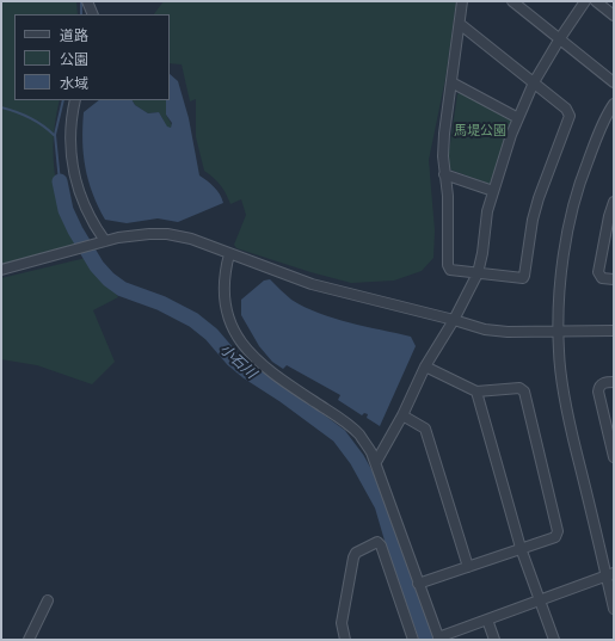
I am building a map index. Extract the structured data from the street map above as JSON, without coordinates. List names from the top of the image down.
{
  "water": ["小石川"],
  "parks": ["馬堤公園"],
  "legend": ["道路", "公園", "水域"]
}
